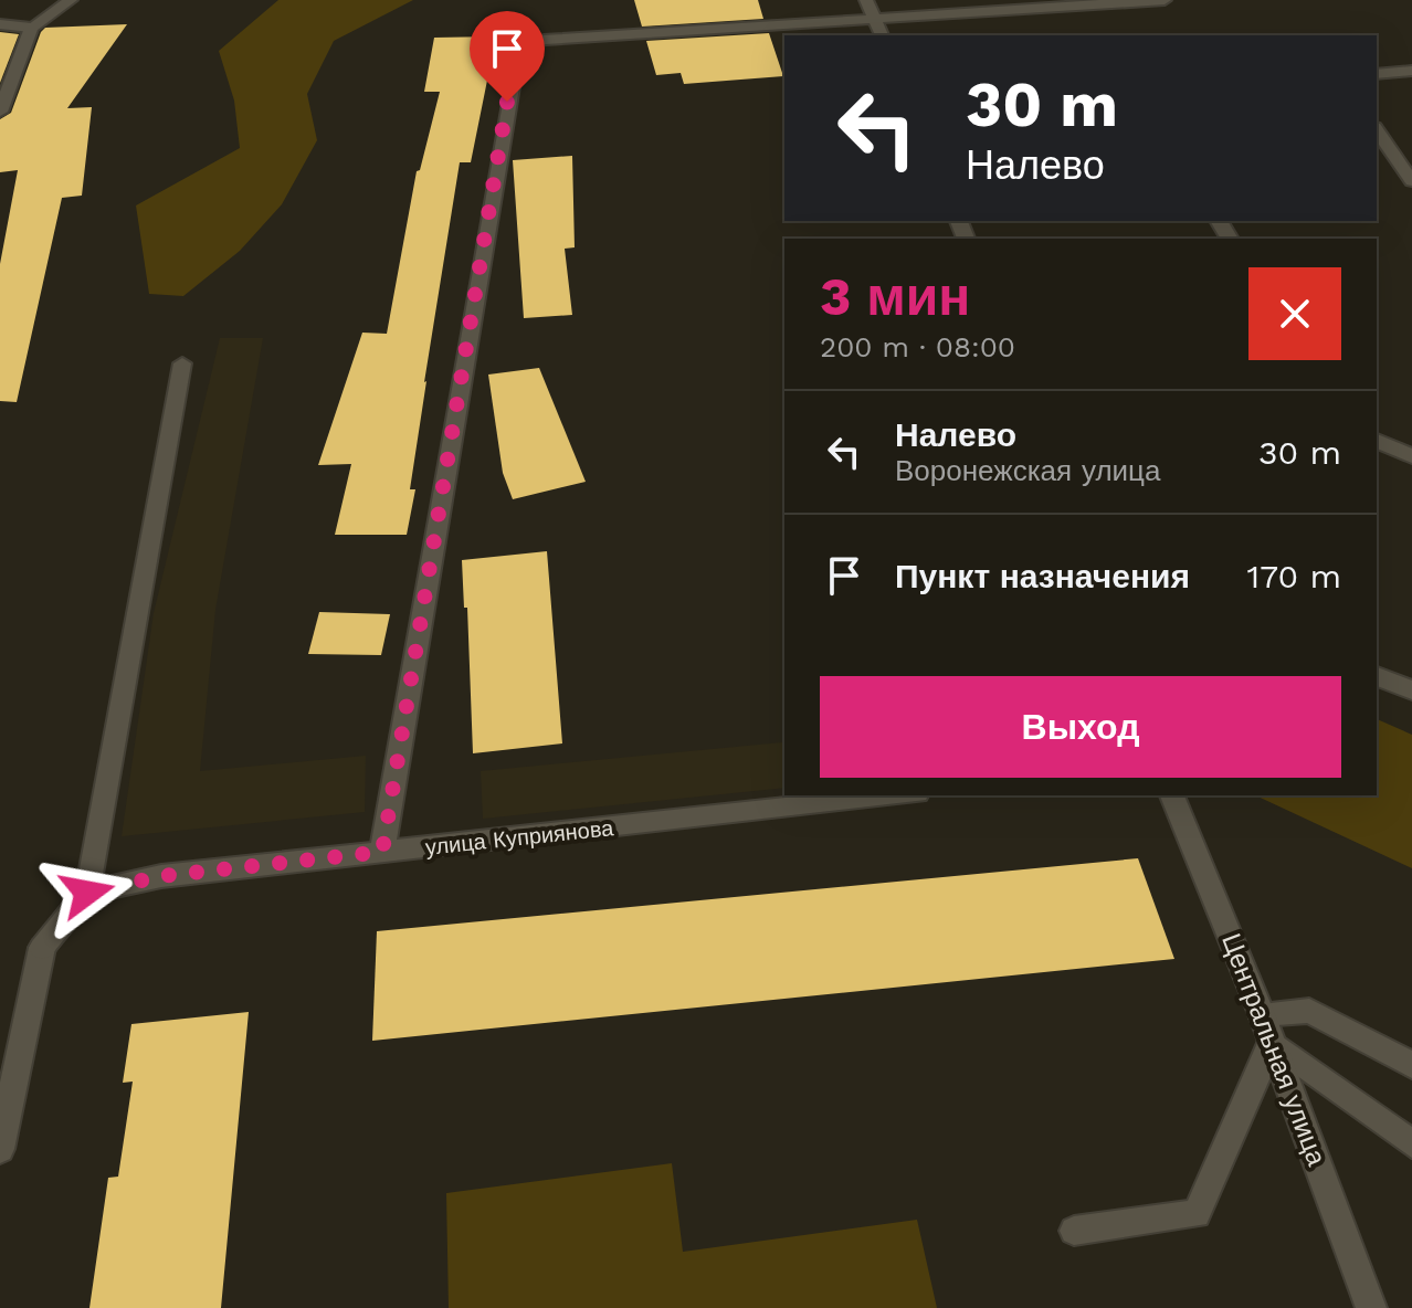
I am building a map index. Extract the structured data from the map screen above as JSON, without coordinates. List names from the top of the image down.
{
  "streets": {
    "street": ["улица Куприянова", "Центральная улица"]
  },
  "page": {
    "turn": ["30 m", "Налево"],
    "heading": ["3 мин", "200 m · 08:00"],
    "list": [
      {
        "name": "Налево",
        "note": "Воронежская улица",
        "value": "30 m"
      },
      {
        "name": "Пункт назначения",
        "value": "170 m"
      }
    ],
    "buttons": "Выход"
  }
}
